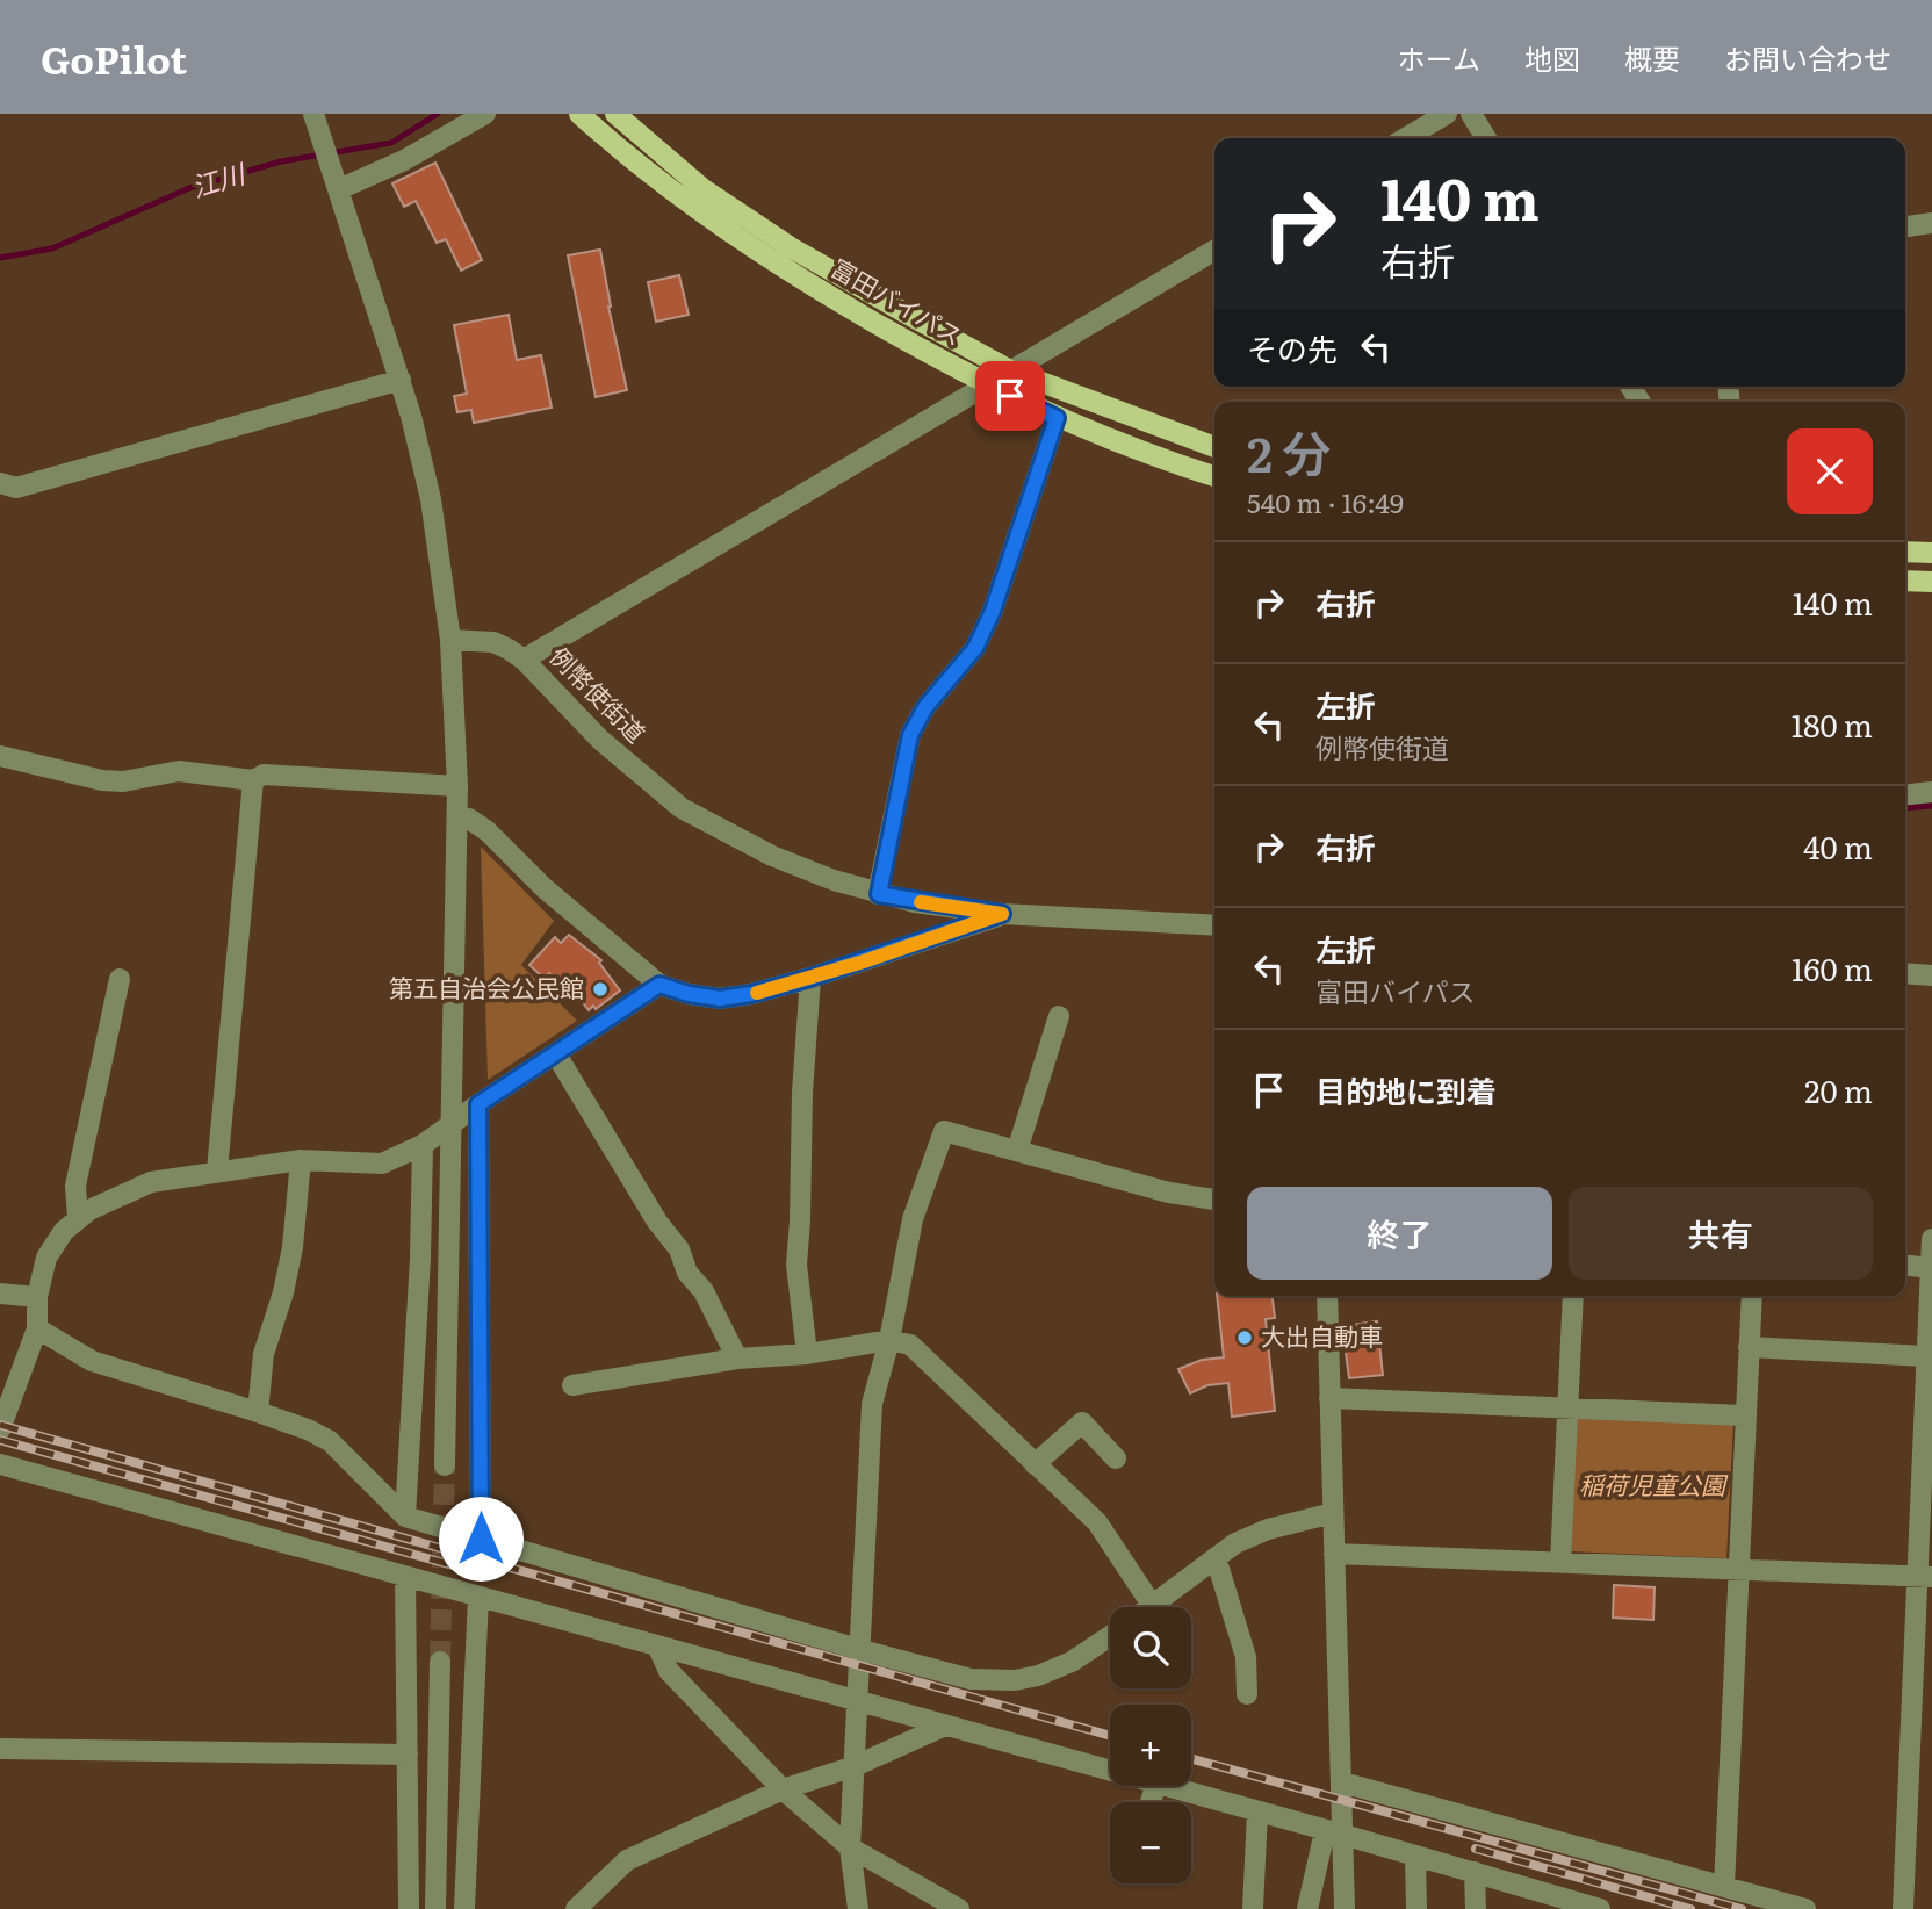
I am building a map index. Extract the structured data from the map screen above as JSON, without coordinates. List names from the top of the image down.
{
  "streets": {
    "main road": ["富田バイパス"],
    "street": ["例幣使街道"]
  },
  "water": ["江川"],
  "parks": ["稲荷児童公園"],
  "places": ["第五自治会公民館", "大出自動車"],
  "page": {
    "header": "GoPilot",
    "nav": [
      "ホーム",
      "地図",
      "概要",
      "お問い合わせ"
    ],
    "turn": ["140 m", "右折"],
    "then": "その先",
    "heading": ["2 分", "540 m · 16:49"],
    "list": [
      {
        "name": "右折",
        "value": "140 m"
      },
      {
        "name": "左折",
        "note": "例幣使街道",
        "value": "180 m"
      },
      {
        "name": "右折",
        "value": "40 m"
      },
      {
        "name": "左折",
        "note": "富田バイパス",
        "value": "160 m"
      },
      {
        "name": "目的地に到着",
        "value": "20 m"
      }
    ],
    "buttons": ["終了", "共有"],
    "map_buttons": ["+", "−"]
  }
}
